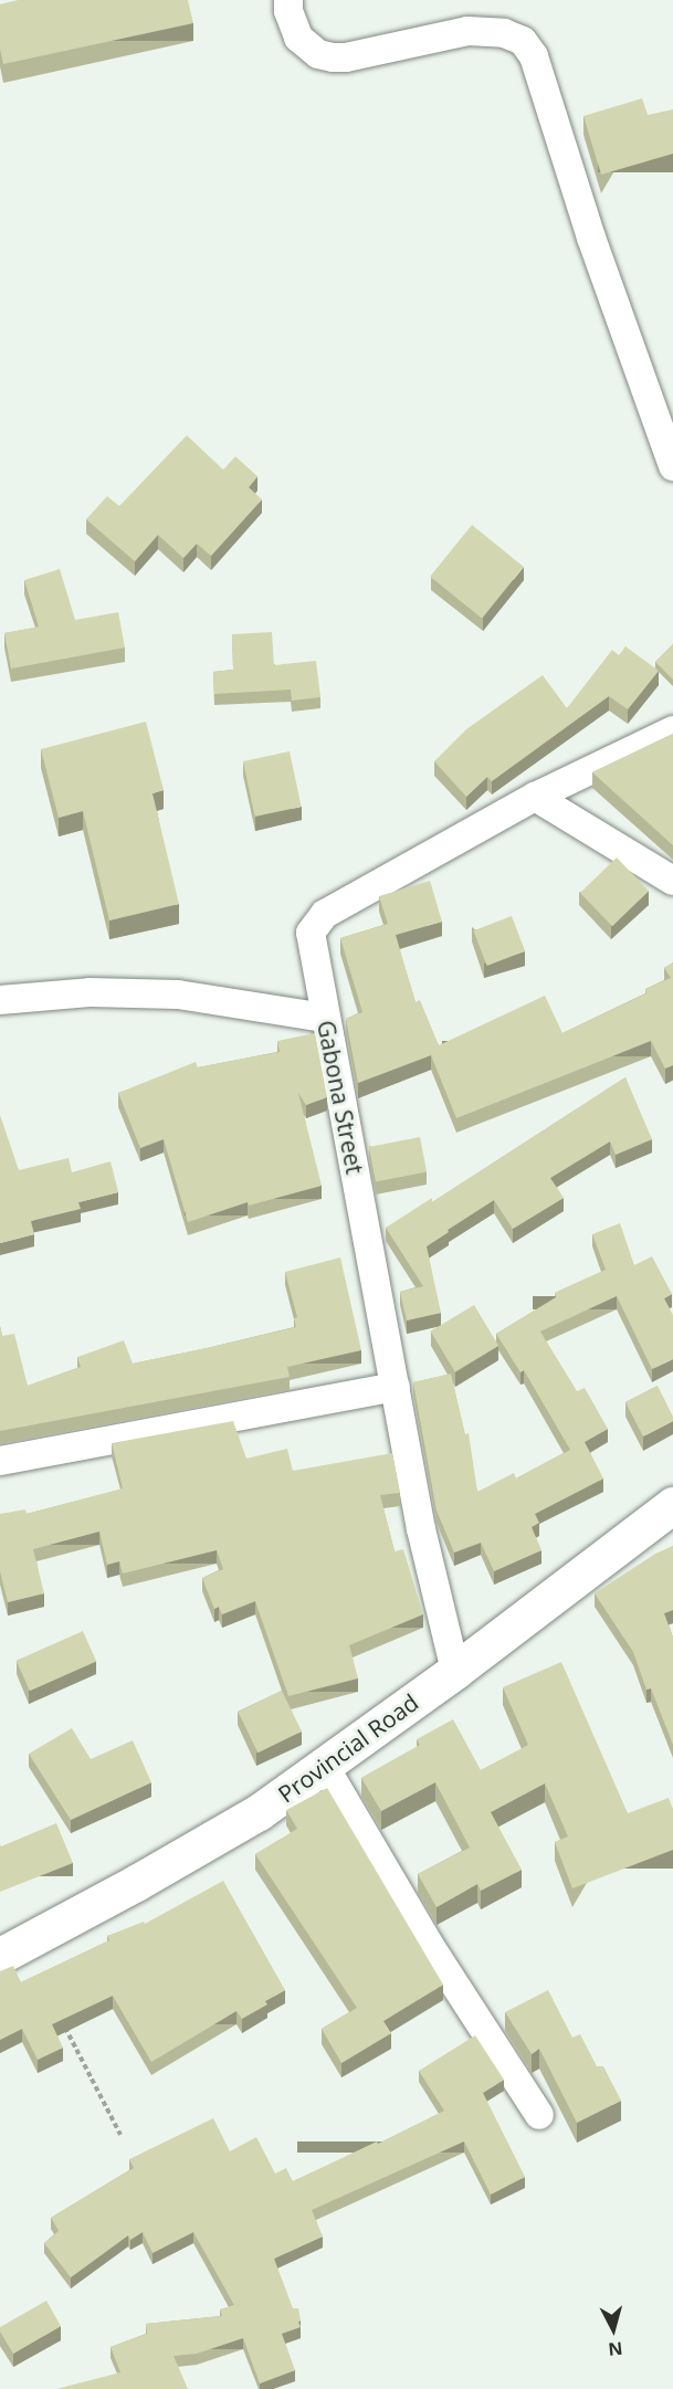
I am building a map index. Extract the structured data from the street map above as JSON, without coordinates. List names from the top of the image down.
{
  "streets": {
    "main road": ["Provincial Road"],
    "street": ["Gabona Street"]
  },
  "crossings": [
    ["Gabona Street", "Provincial Road"]
  ],
  "north": "bottom"
}
